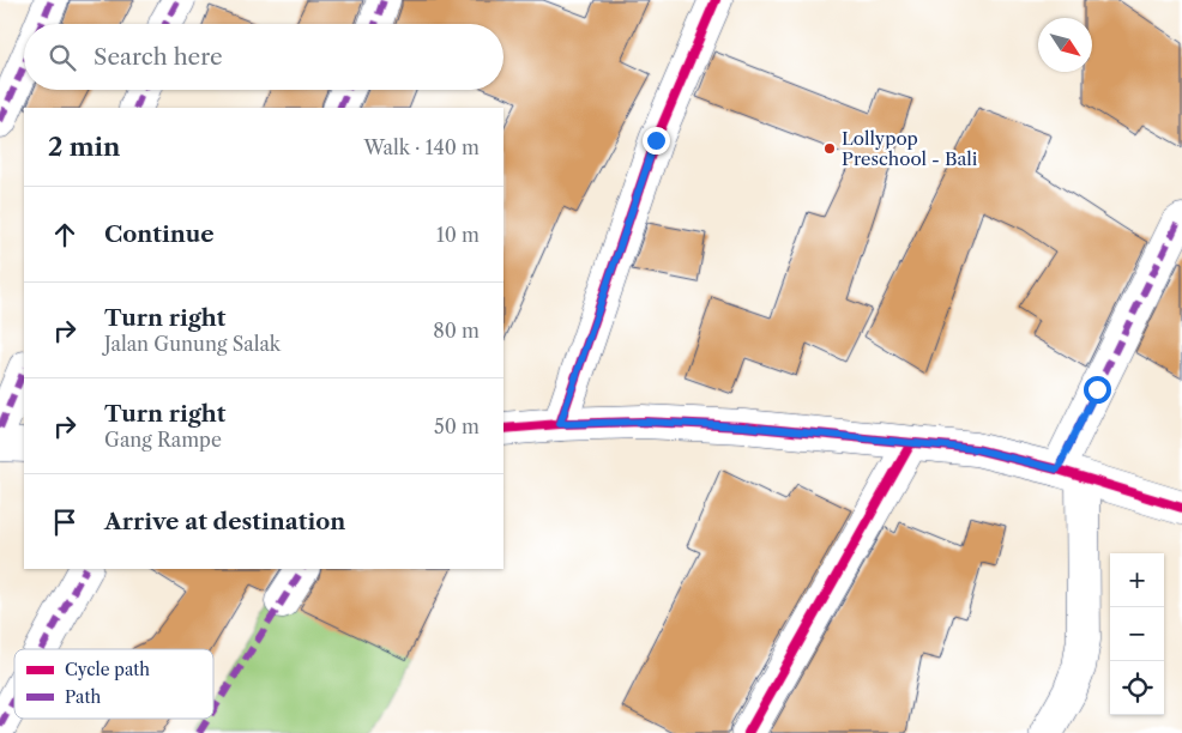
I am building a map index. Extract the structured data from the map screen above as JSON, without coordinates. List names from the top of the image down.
{
  "places": ["Lollypop Preschool - Bali"],
  "legend": ["Cycle path", "Path"],
  "north": "bottom right",
  "page": {
    "search": "Search here",
    "heading": ["2 min", "Walk · 140 m"],
    "list": [
      ["Continue", "10 m"],
      ["Turn right", "Jalan Gunung Salak", "80 m"],
      ["Turn right", "Gang Rampe", "50 m"],
      "Arrive at destination"
    ],
    "map_buttons": ["+", "−"]
  }
}
